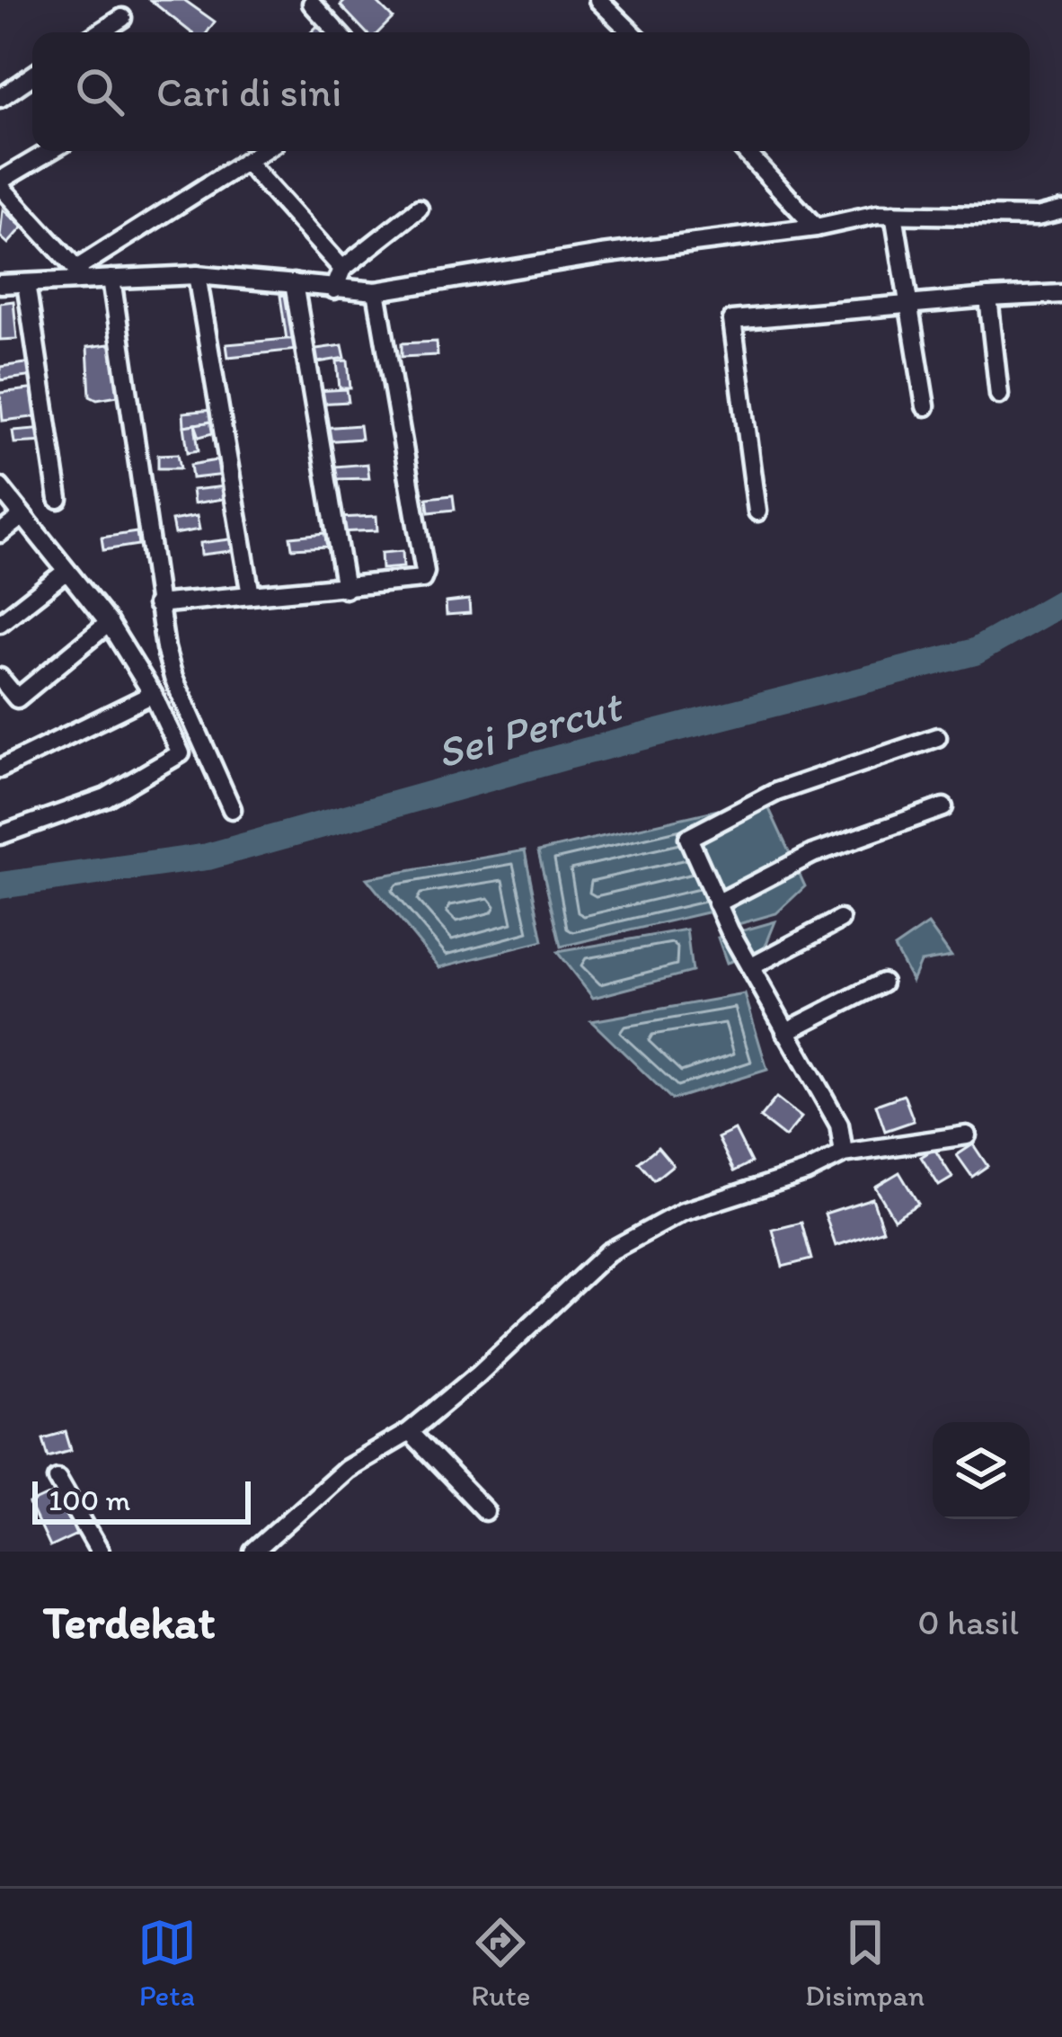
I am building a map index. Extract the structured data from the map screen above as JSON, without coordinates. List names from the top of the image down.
{
  "water": ["Sei Percut"],
  "scale_bar": "100 m",
  "page": {
    "search": "Cari di sini",
    "scale": "100 m",
    "heading": ["Terdekat", "0 hasil"],
    "nav": ["Peta", "Rute", "Disimpan"]
  }
}
